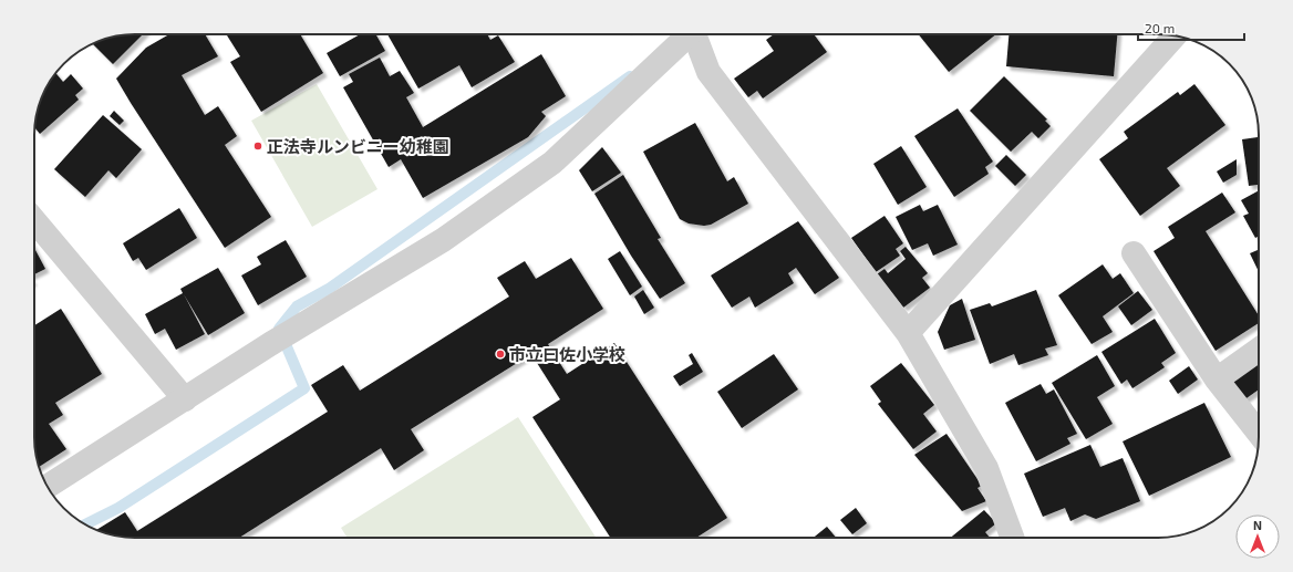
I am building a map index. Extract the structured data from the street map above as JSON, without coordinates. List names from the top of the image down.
{
  "places": ["正法寺ルンビニー幼稚園", "市立曰佐小学校"],
  "scale_bar": "20 m",
  "north": "top"
}
